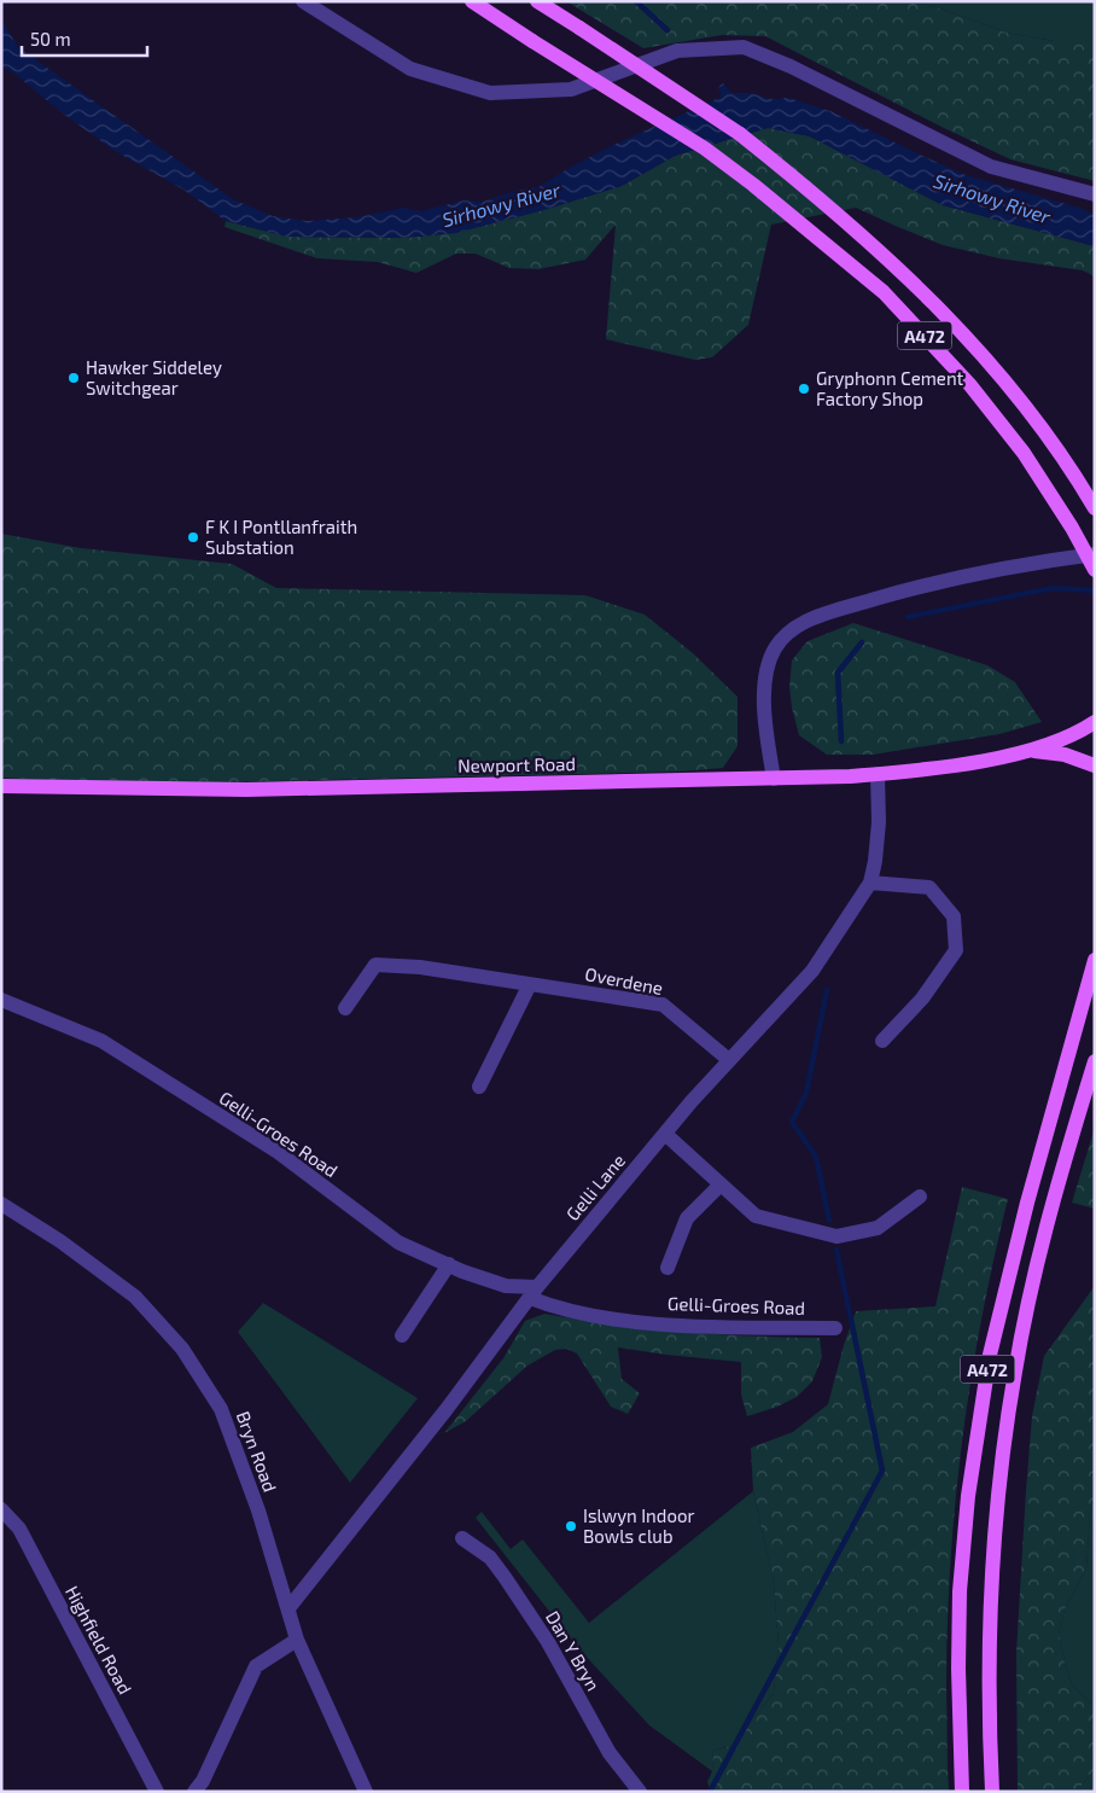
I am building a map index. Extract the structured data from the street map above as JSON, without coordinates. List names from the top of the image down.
{
  "streets": {
    "main road": ["A472", "Newport Road"],
    "street": [
      "Overdene",
      "Gelli-Groes Road",
      "Gelli Lane",
      "Bryn Road",
      "Highfield Road",
      "Dan Y Bryn"
    ]
  },
  "crossings": [
    ["Newport Road", "Gelli Lane"],
    ["Overdene", "Gelli Lane"],
    ["Gelli-Groes Road", "Gelli Lane"],
    ["Gelli Lane", "Bryn Road"]
  ],
  "water": ["Sirhowy River"],
  "places": [
    "Hawker Siddeley Switchgear",
    "Gryphonn Cement Factory Shop",
    "F K I Pontllanfraith Substation",
    "Islwyn Indoor Bowls club"
  ],
  "scale_bar": "50 m"
}
